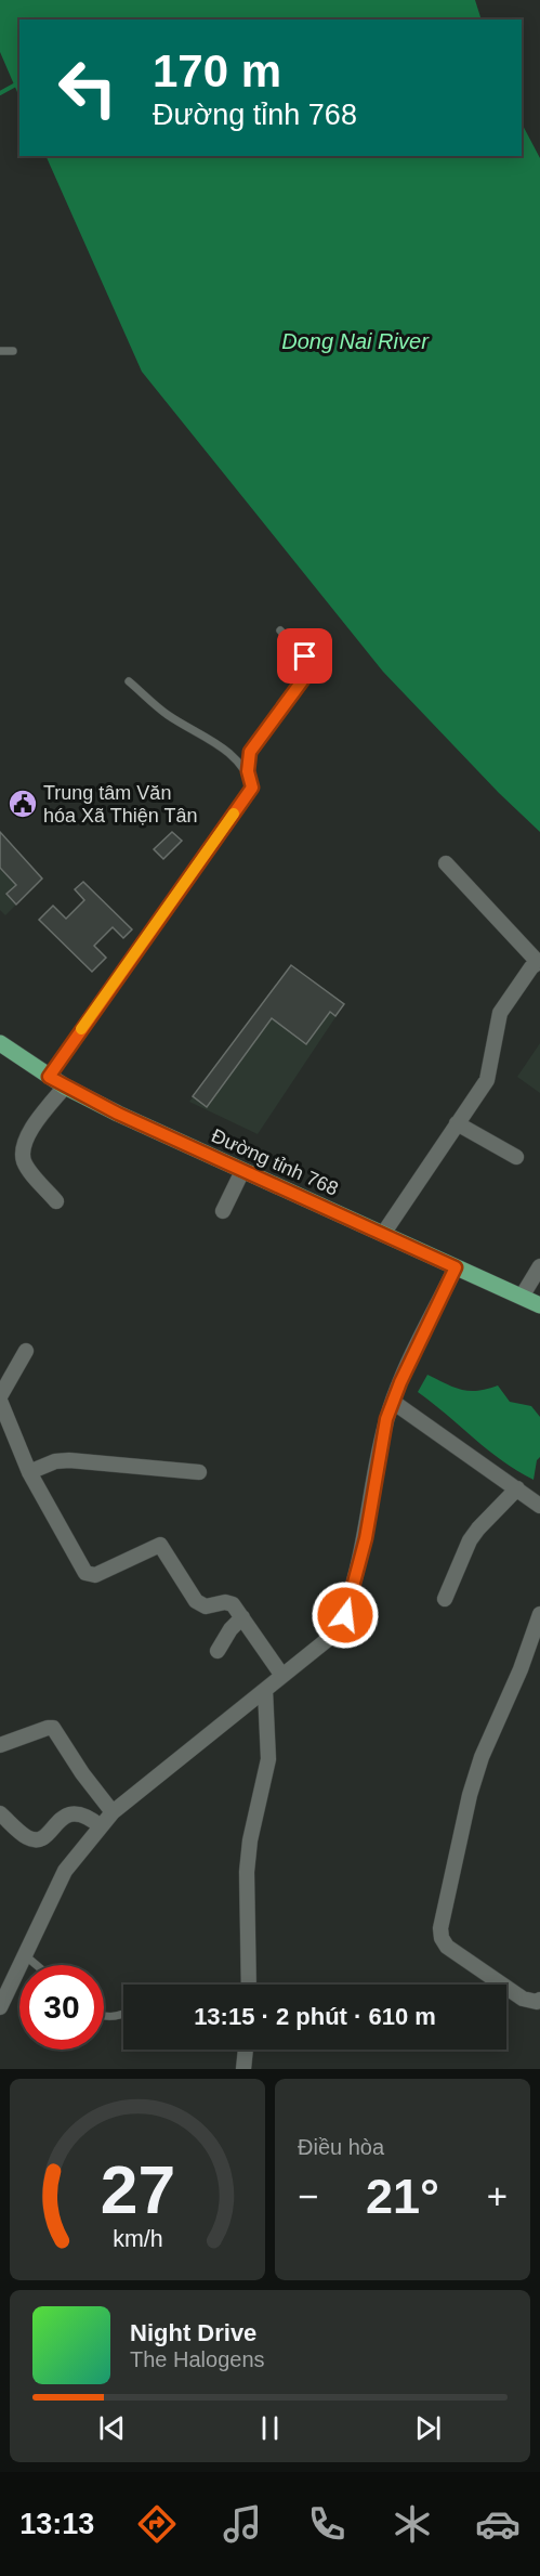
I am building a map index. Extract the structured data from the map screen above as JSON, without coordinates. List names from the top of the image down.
{
  "streets": {
    "main road": ["Đường tỉnh 768"]
  },
  "water": ["Dong Nai River"],
  "places": {
    "public building": ["Trung tâm Văn hóa Xã Thiện Tân"]
  },
  "page": {
    "turn": ["170 m", "Đường tỉnh 768"],
    "limit": "30",
    "trip": "13:15 · 2 phút · 610 m",
    "tile": "Điều hòa",
    "heat": ["−", "21°", "+"],
    "song": ["Night Drive", "The Halogens"],
    "tabs": "13:13",
    "gauge": ["27", "km/h"]
  }
}
